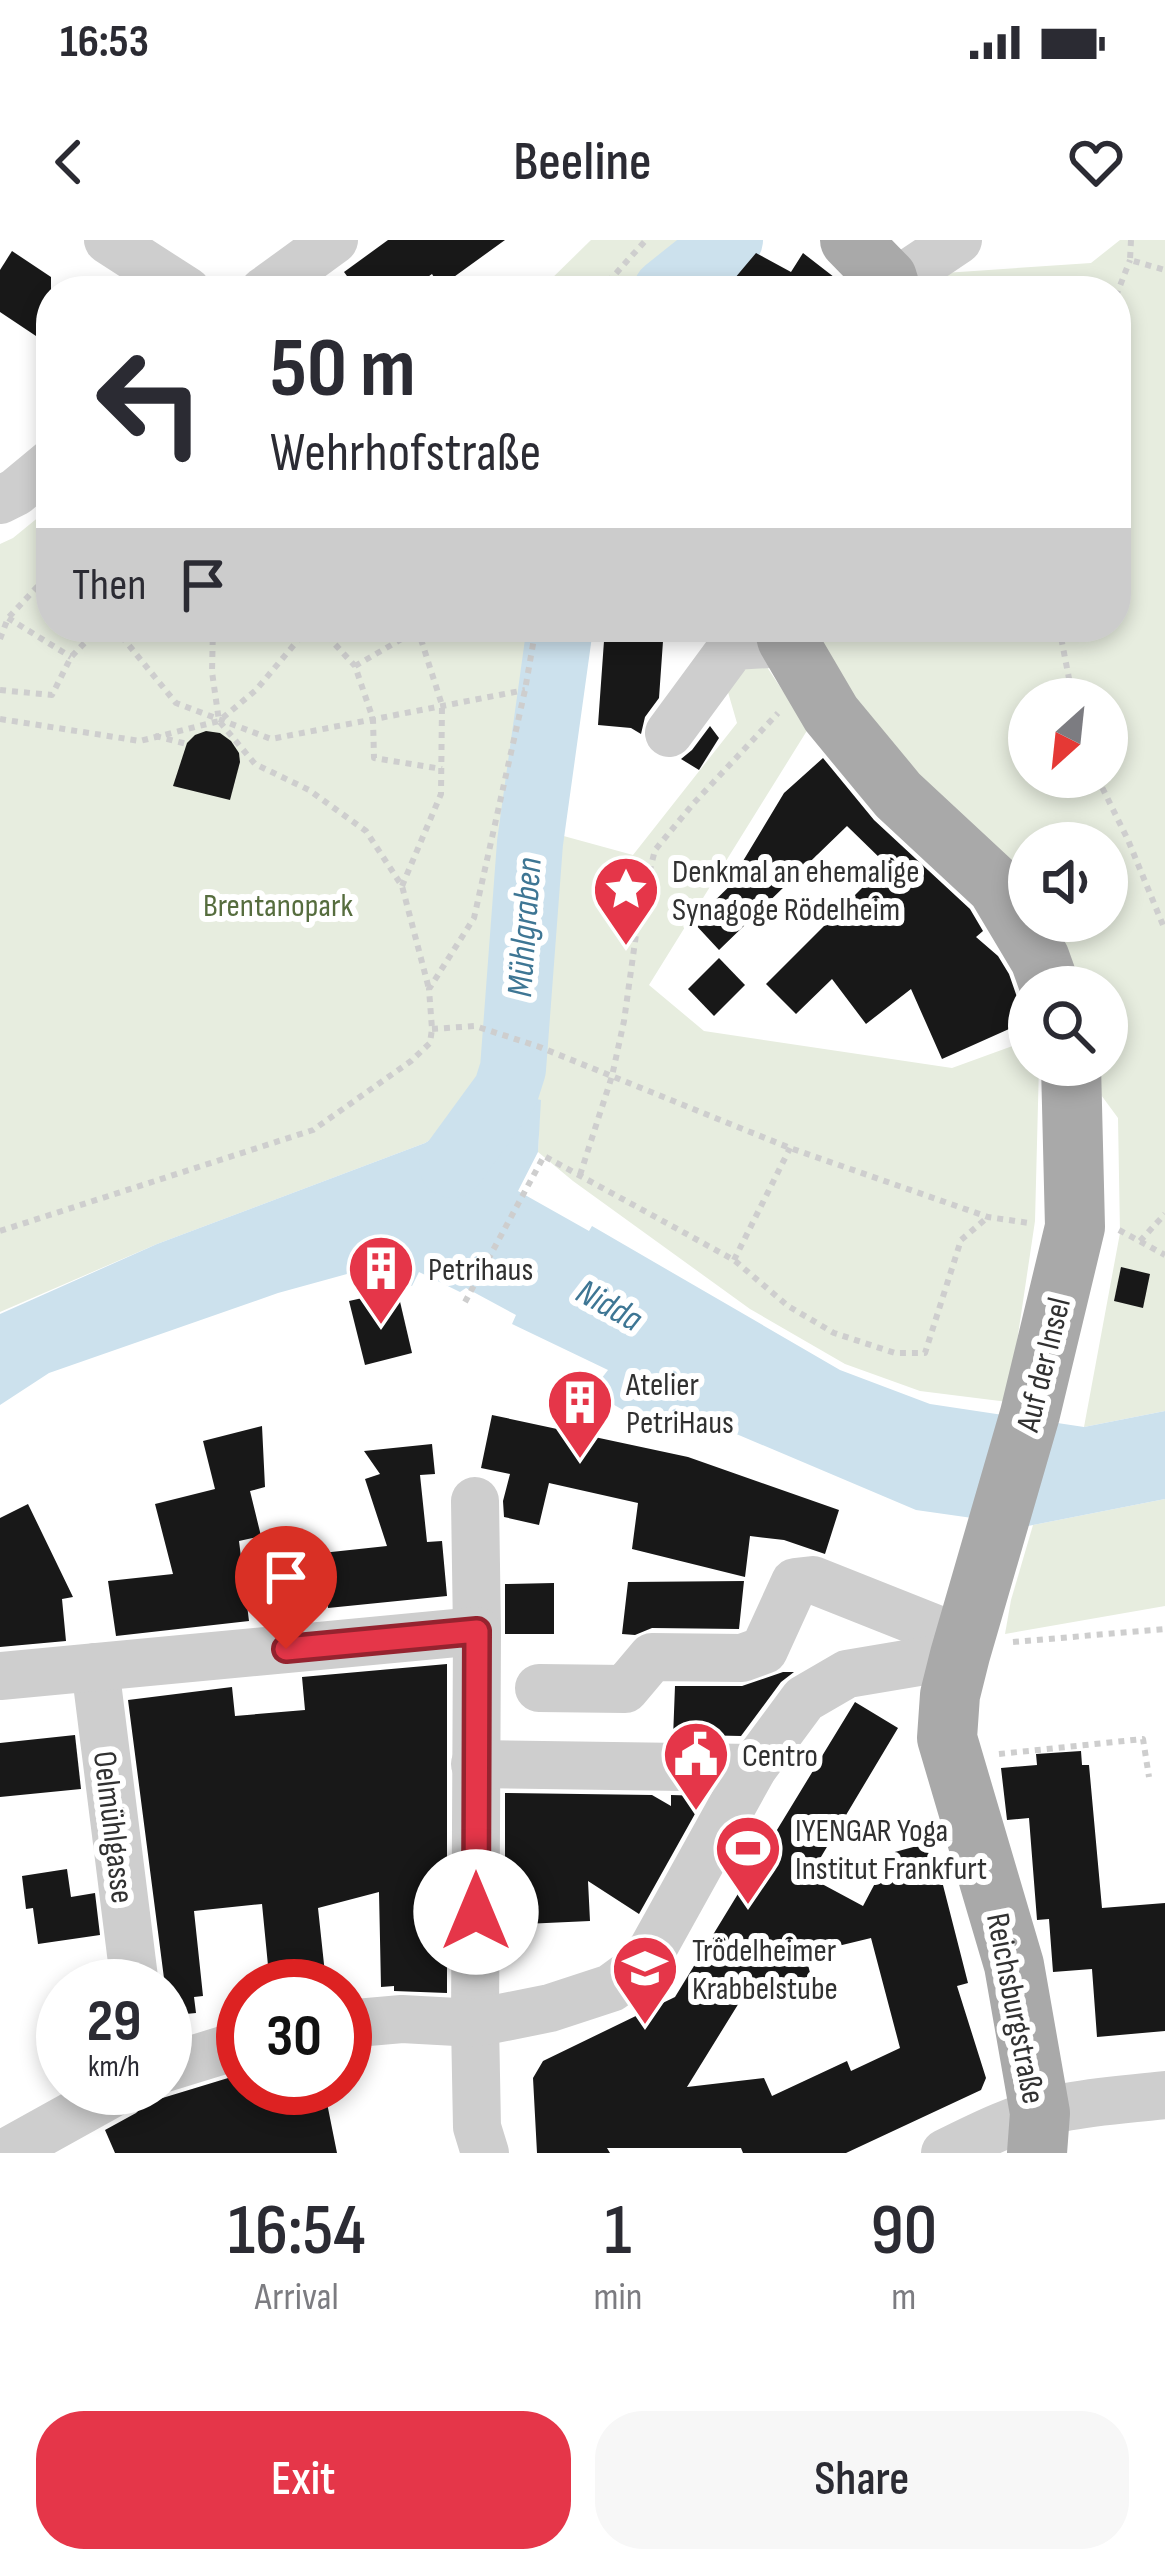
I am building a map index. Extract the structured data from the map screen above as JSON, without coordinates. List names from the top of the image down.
{
  "streets": {
    "main road": ["Auf der Insel", "Reichsburgstraße"],
    "street": ["Oelmühlgasse"]
  },
  "crossings": [
    ["Auf der Insel", "Reichsburgstraße"]
  ],
  "water": ["Mühlgraben", "Nidda"],
  "parks": ["Brentanopark"],
  "places": {
    "place": ["Denkmal an ehemalige Synagoge Rödelheim"],
    "building": ["Petrihaus", "Atelier PetriHaus"],
    "public building": ["Centro"],
    "sports": ["IYENGAR Yoga Institut Frankfurt"],
    "school or university": ["Trödelheimer Krabbelstube"]
  },
  "north": "bottom left",
  "page": {
    "status": "16:53",
    "header": "Beeline",
    "turn": ["50 m", "Wehrhofstraße"],
    "then": "Then",
    "speed": "29 km/h",
    "limit": "30",
    "eta": [
      "16:54",
      "Arrival",
      "1",
      "min",
      "90",
      "m"
    ],
    "buttons": ["Exit", "Share"]
  }
}
